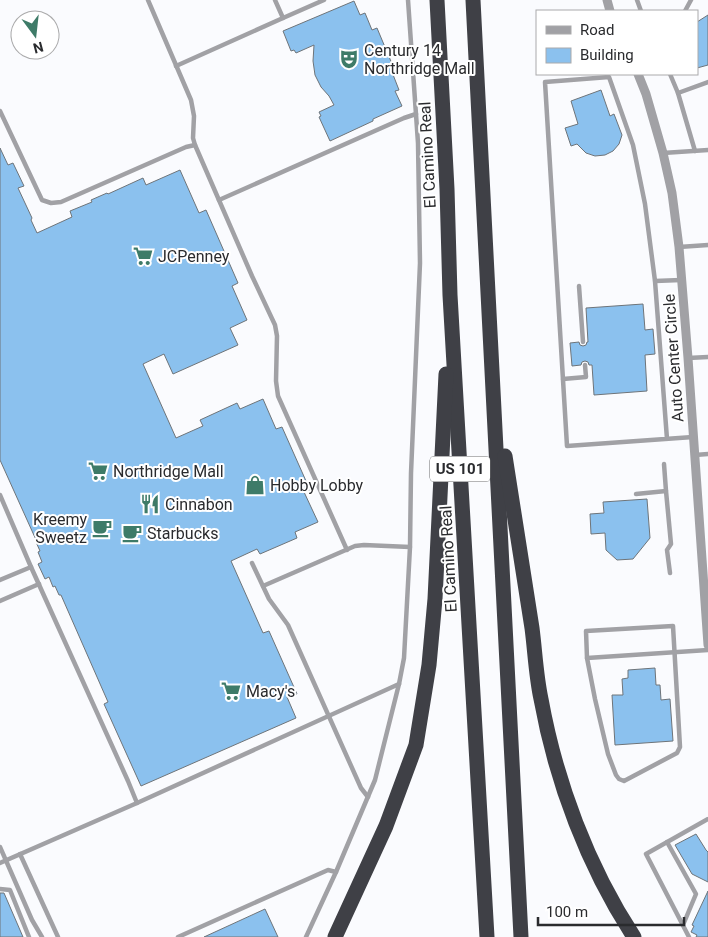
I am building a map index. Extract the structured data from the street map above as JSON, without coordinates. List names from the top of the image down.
{
  "streets": {
    "highway": ["El Camino Real", "US 101"],
    "street": ["Auto Center Circle"]
  },
  "places": {
    "theatre": ["Century 14 Northridge Mall"],
    "supermarket": ["JCPenney", "Northridge Mall", "Macy's"],
    "shop": ["Hobby Lobby"],
    "restaurant": ["Cinnabon"],
    "cafe": ["Kreemy Sweetz", "Starbucks"]
  },
  "legend": ["Road", "Building"],
  "scale_bar": "100 m",
  "north": "bottom"
}
